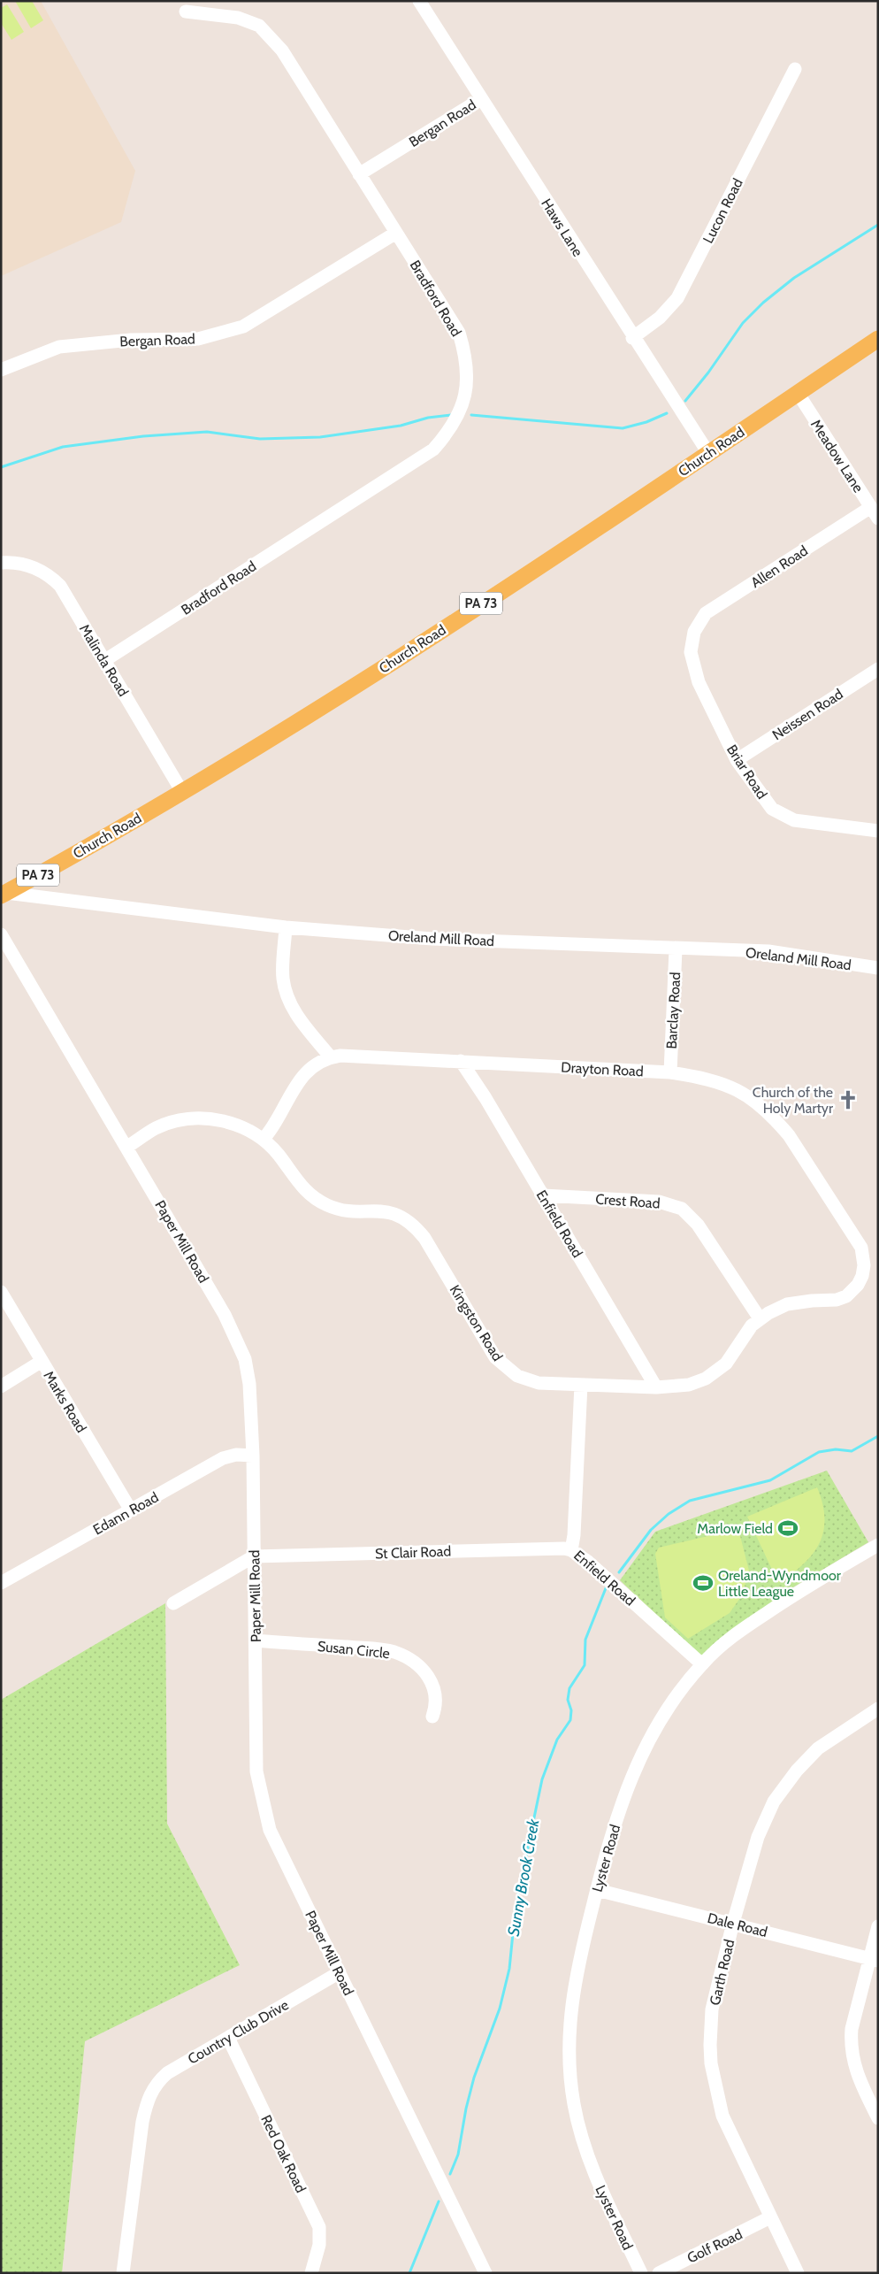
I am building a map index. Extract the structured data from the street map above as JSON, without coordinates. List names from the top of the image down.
{
  "streets": {
    "main road": ["Church Road", "PA 73"],
    "street": [
      "Bergan Road",
      "Lucon Road",
      "Haws Lane",
      "Bradford Road",
      "Meadow Lane",
      "Allen Road",
      "Malinda Road",
      "Neissen Road",
      "Briar Road",
      "Oreland Mill Road",
      "Barclay Road",
      "Drayton Road",
      "Crest Road",
      "Enfield Road",
      "Paper Mill Road",
      "Kingston Road",
      "Marks Road",
      "Edann Road",
      "St Clair Road",
      "Susan Circle",
      "Lyster Road",
      "Dale Road",
      "Garth Road",
      "Country Club Drive",
      "Red Oak Road",
      "Golf Road"
    ]
  },
  "crossings": [
    ["Bergan Road", "Haws Lane"],
    ["Bergan Road", "Bradford Road"],
    ["Lucon Road", "Haws Lane"],
    ["Haws Lane", "Church Road"],
    ["Bradford Road", "Malinda Road"],
    ["Church Road", "Meadow Lane"],
    ["Church Road", "Malinda Road"],
    ["Church Road", "Oreland Mill Road"],
    ["Meadow Lane", "Allen Road"],
    ["Allen Road", "Briar Road"],
    ["Neissen Road", "Briar Road"],
    ["Oreland Mill Road", "Barclay Road"],
    ["Barclay Road", "Drayton Road"],
    ["Drayton Road", "Enfield Road"],
    ["Drayton Road", "Kingston Road"],
    ["Crest Road", "Enfield Road"],
    ["Crest Road", "Kingston Road"],
    ["Enfield Road", "Kingston Road"],
    ["Enfield Road", "St Clair Road"],
    ["Enfield Road", "Lyster Road"],
    ["Paper Mill Road", "Kingston Road"],
    ["Paper Mill Road", "Edann Road"],
    ["Paper Mill Road", "St Clair Road"],
    ["Paper Mill Road", "Susan Circle"],
    ["Paper Mill Road", "Country Club Drive"],
    ["Marks Road", "Edann Road"],
    ["Lyster Road", "Dale Road"],
    ["Dale Road", "Garth Road"],
    ["Garth Road", "Golf Road"],
    ["Country Club Drive", "Red Oak Road"]
  ],
  "water": ["Sunny Brook Creek"],
  "places": {
    "church": ["Church of the Holy Martyr"],
    "sports": ["Marlow Field", "Oreland-Wyndmoor Little League"]
  }
}
